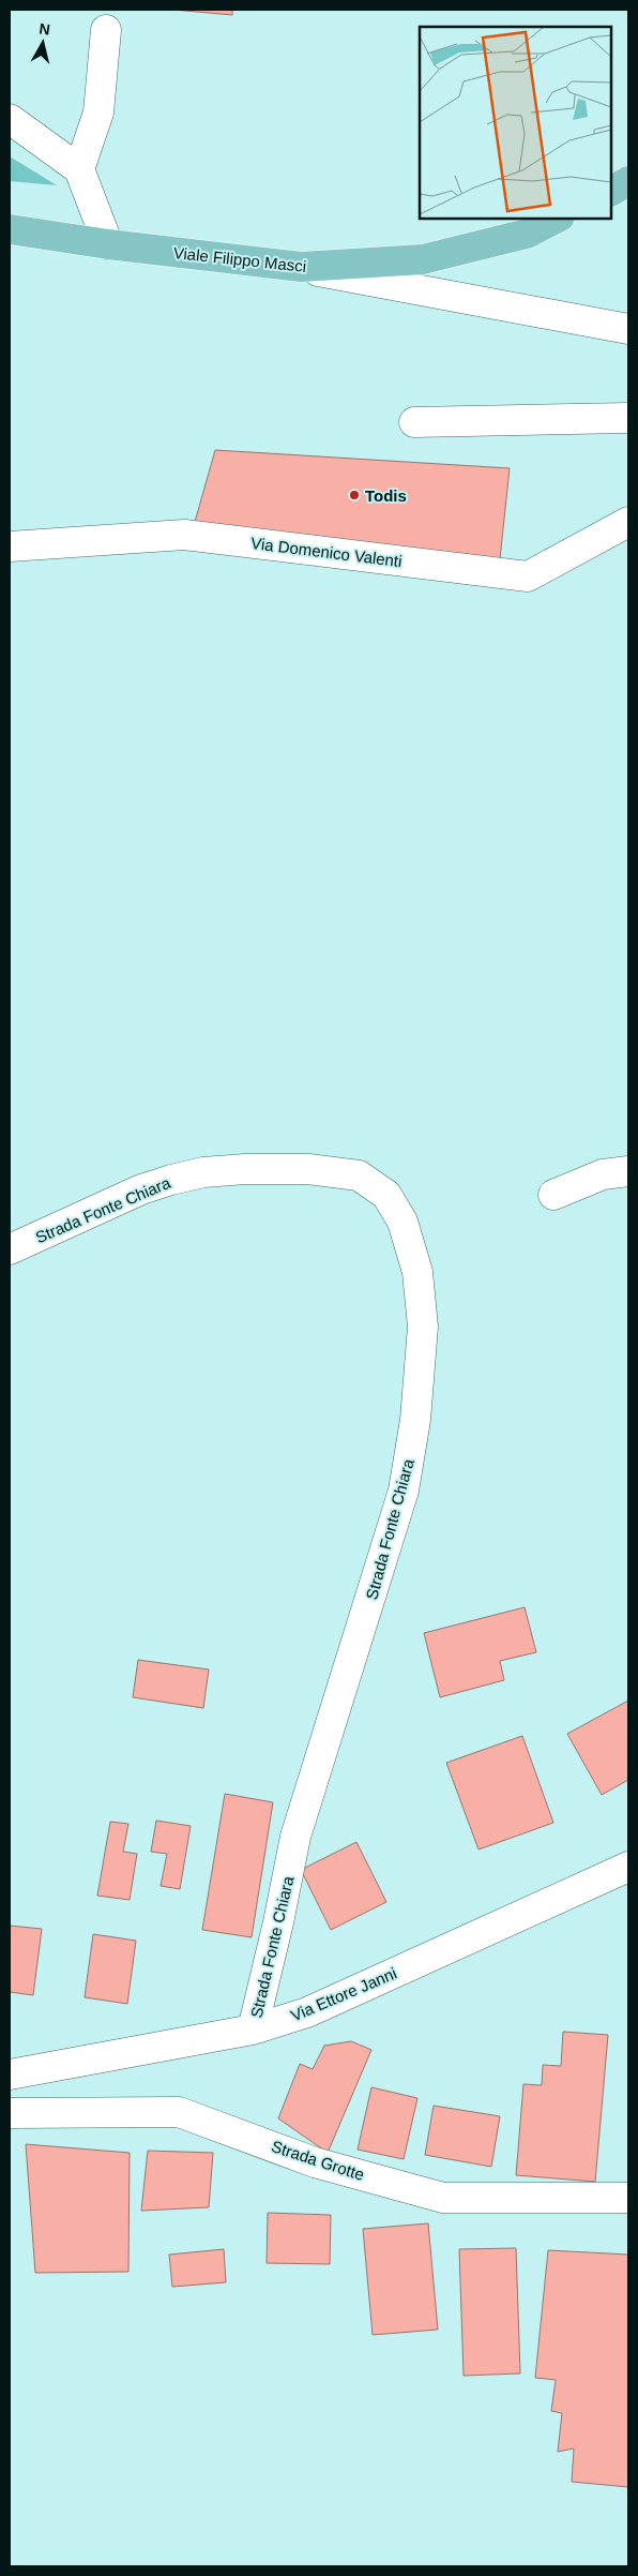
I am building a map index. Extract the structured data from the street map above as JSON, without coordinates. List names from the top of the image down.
{
  "streets": {
    "main road": ["Viale Filippo Masci"],
    "street": [
      "Via Domenico Valenti",
      "Strada Fonte Chiara",
      "Via Ettore Janni",
      "Strada Grotte"
    ]
  },
  "crossings": [
    ["Strada Fonte Chiara", "Via Ettore Janni"]
  ],
  "places": ["Todis"],
  "north": "top"
}
